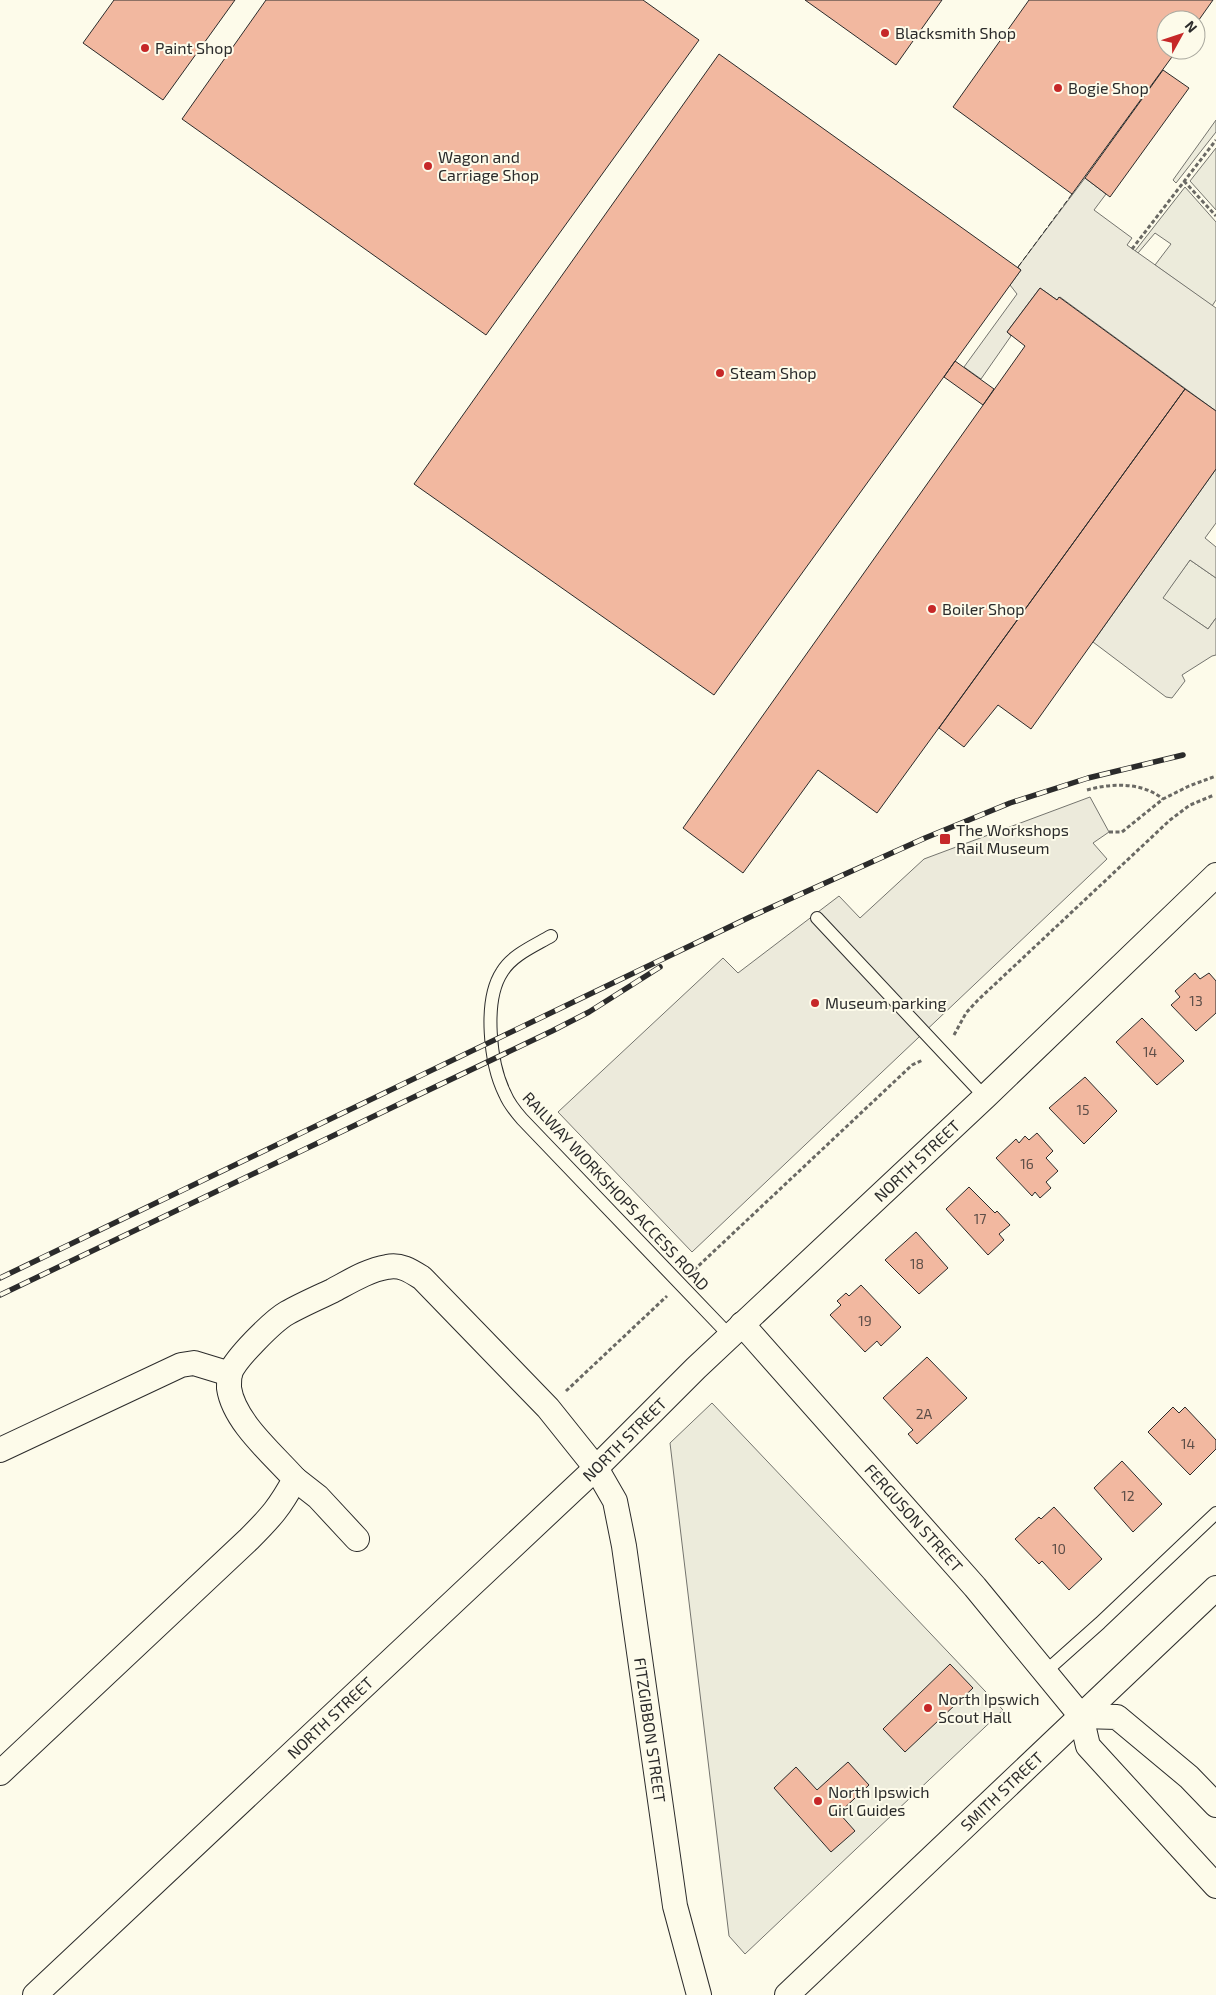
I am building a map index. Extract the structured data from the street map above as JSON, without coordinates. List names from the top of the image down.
{
  "streets": {
    "street": [
      "NORTH STREET",
      "FERGUSON STREET",
      "FITZGIBBON STREET",
      "SMITH STREET"
    ],
    "lane": ["RAILWAY WORKSHOPS ACCESS ROAD"]
  },
  "crossings": [
    ["NORTH STREET", "RAILWAY WORKSHOPS ACCESS ROAD"],
    ["NORTH STREET", "FERGUSON STREET"],
    ["NORTH STREET", "FITZGIBBON STREET"],
    ["RAILWAY WORKSHOPS ACCESS ROAD", "FERGUSON STREET"],
    ["FERGUSON STREET", "SMITH STREET"]
  ],
  "places": {
    "other": [
      "Blacksmith Shop",
      "Paint Shop",
      "Bogie Shop",
      "Wagon and Carriage Shop",
      "Steam Shop",
      "Boiler Shop",
      "Museum parking",
      "North Ipswich Scout Hall",
      "North Ipswich Girl Guides"
    ],
    "transit": ["The Workshops Rail Museum"]
  },
  "house_numbers": [
    "13",
    "14",
    "15",
    "16",
    "17",
    "18",
    "19",
    "2A",
    "14",
    "12",
    "10"
  ],
  "north": "top right"
}
